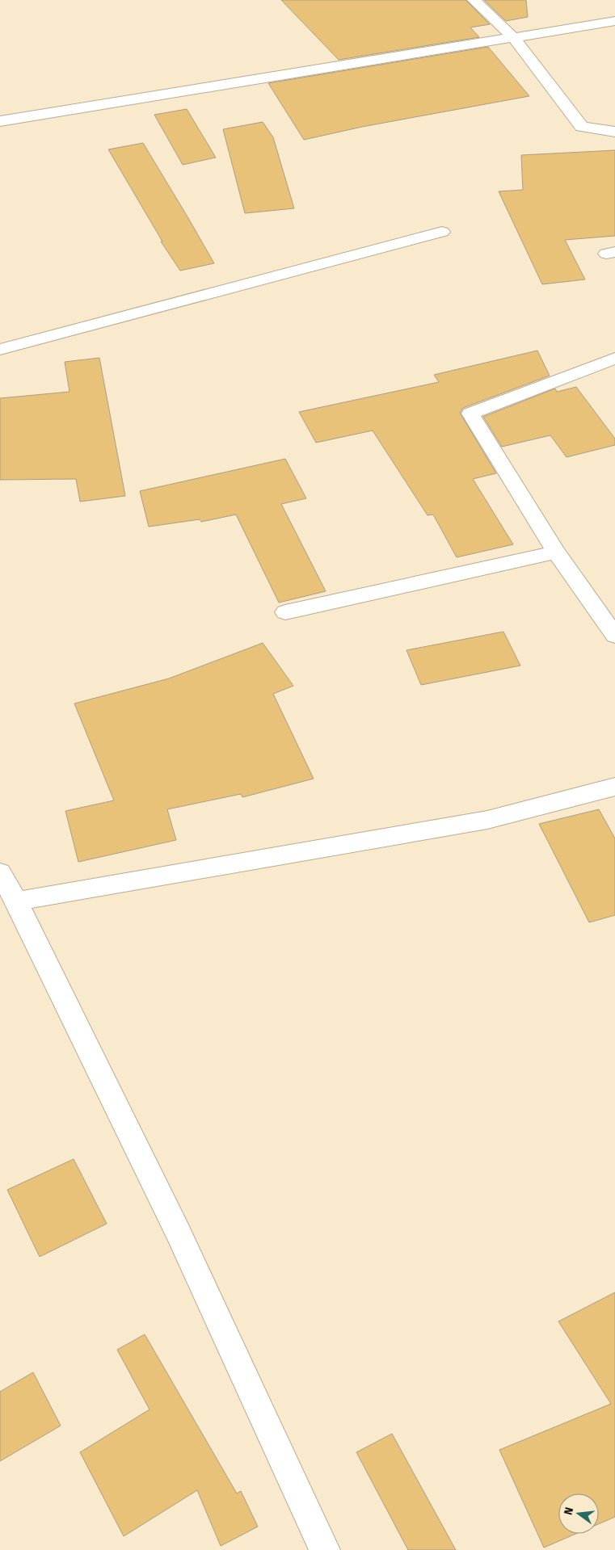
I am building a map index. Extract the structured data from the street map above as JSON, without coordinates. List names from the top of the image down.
{
  "north": "left"
}
